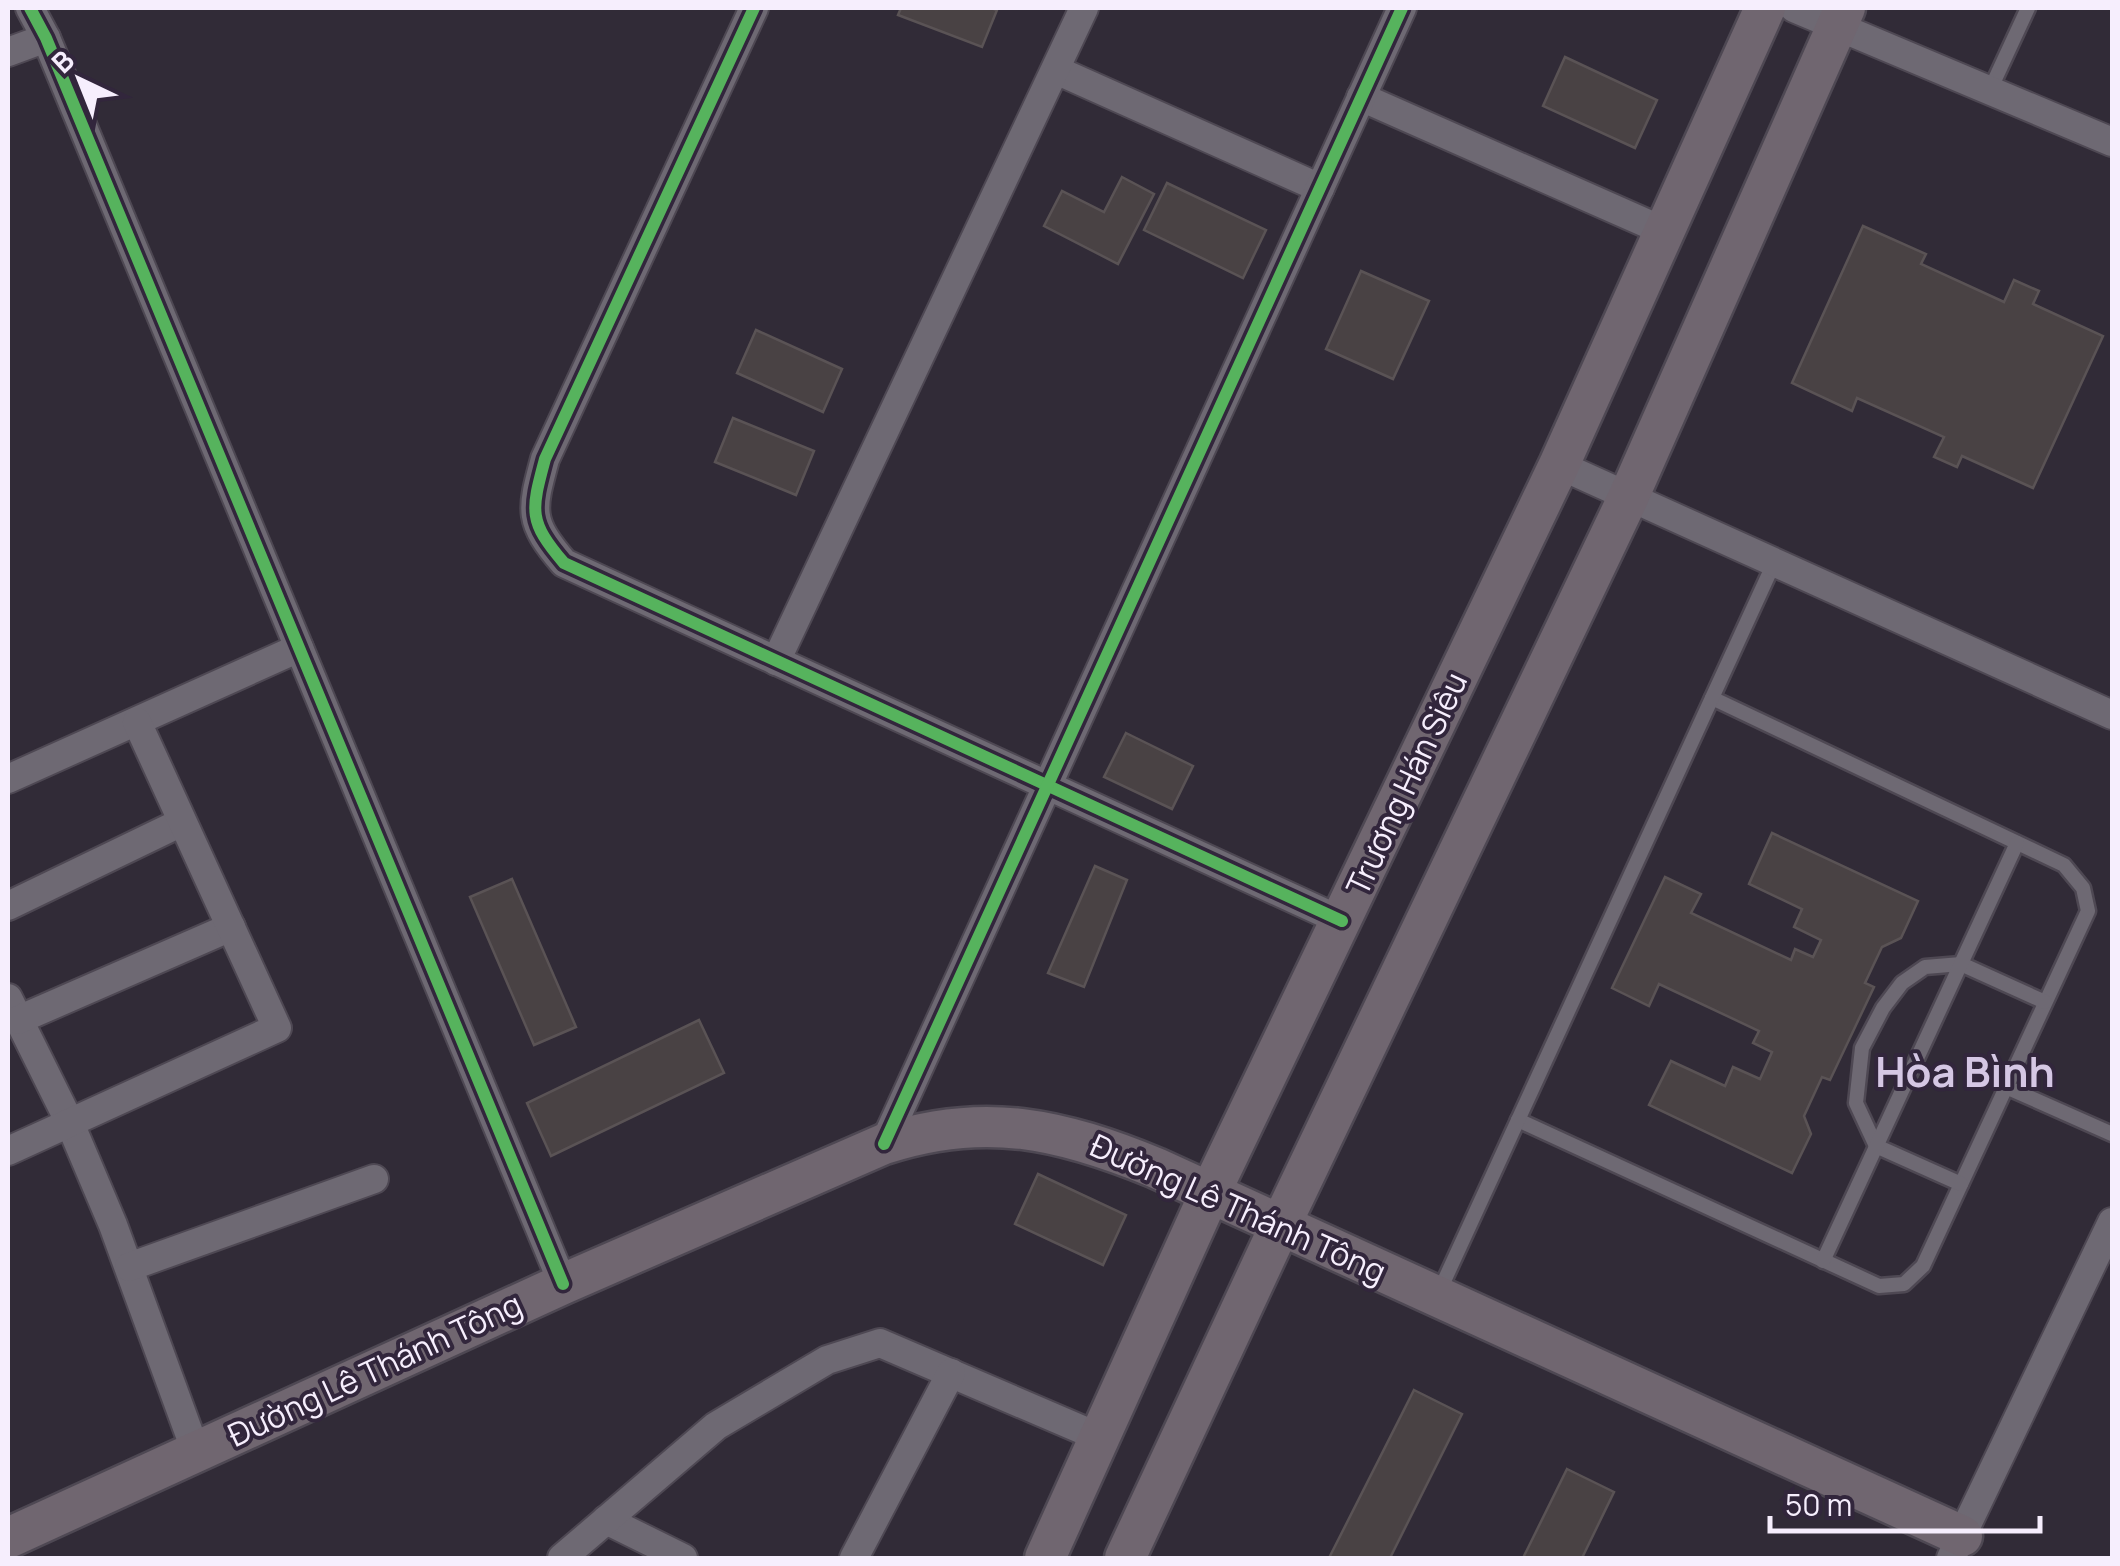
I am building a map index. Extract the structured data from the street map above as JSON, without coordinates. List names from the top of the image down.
{
  "streets": {
    "main road": ["Trương Hán Siêu", "Đường Lê Thánh Tông"]
  },
  "crossings": [
    ["Trương Hán Siêu", "Đường Lê Thánh Tông"]
  ],
  "districts": ["Hòa Bình"],
  "scale_bar": "50 m",
  "north": "top left"
}
